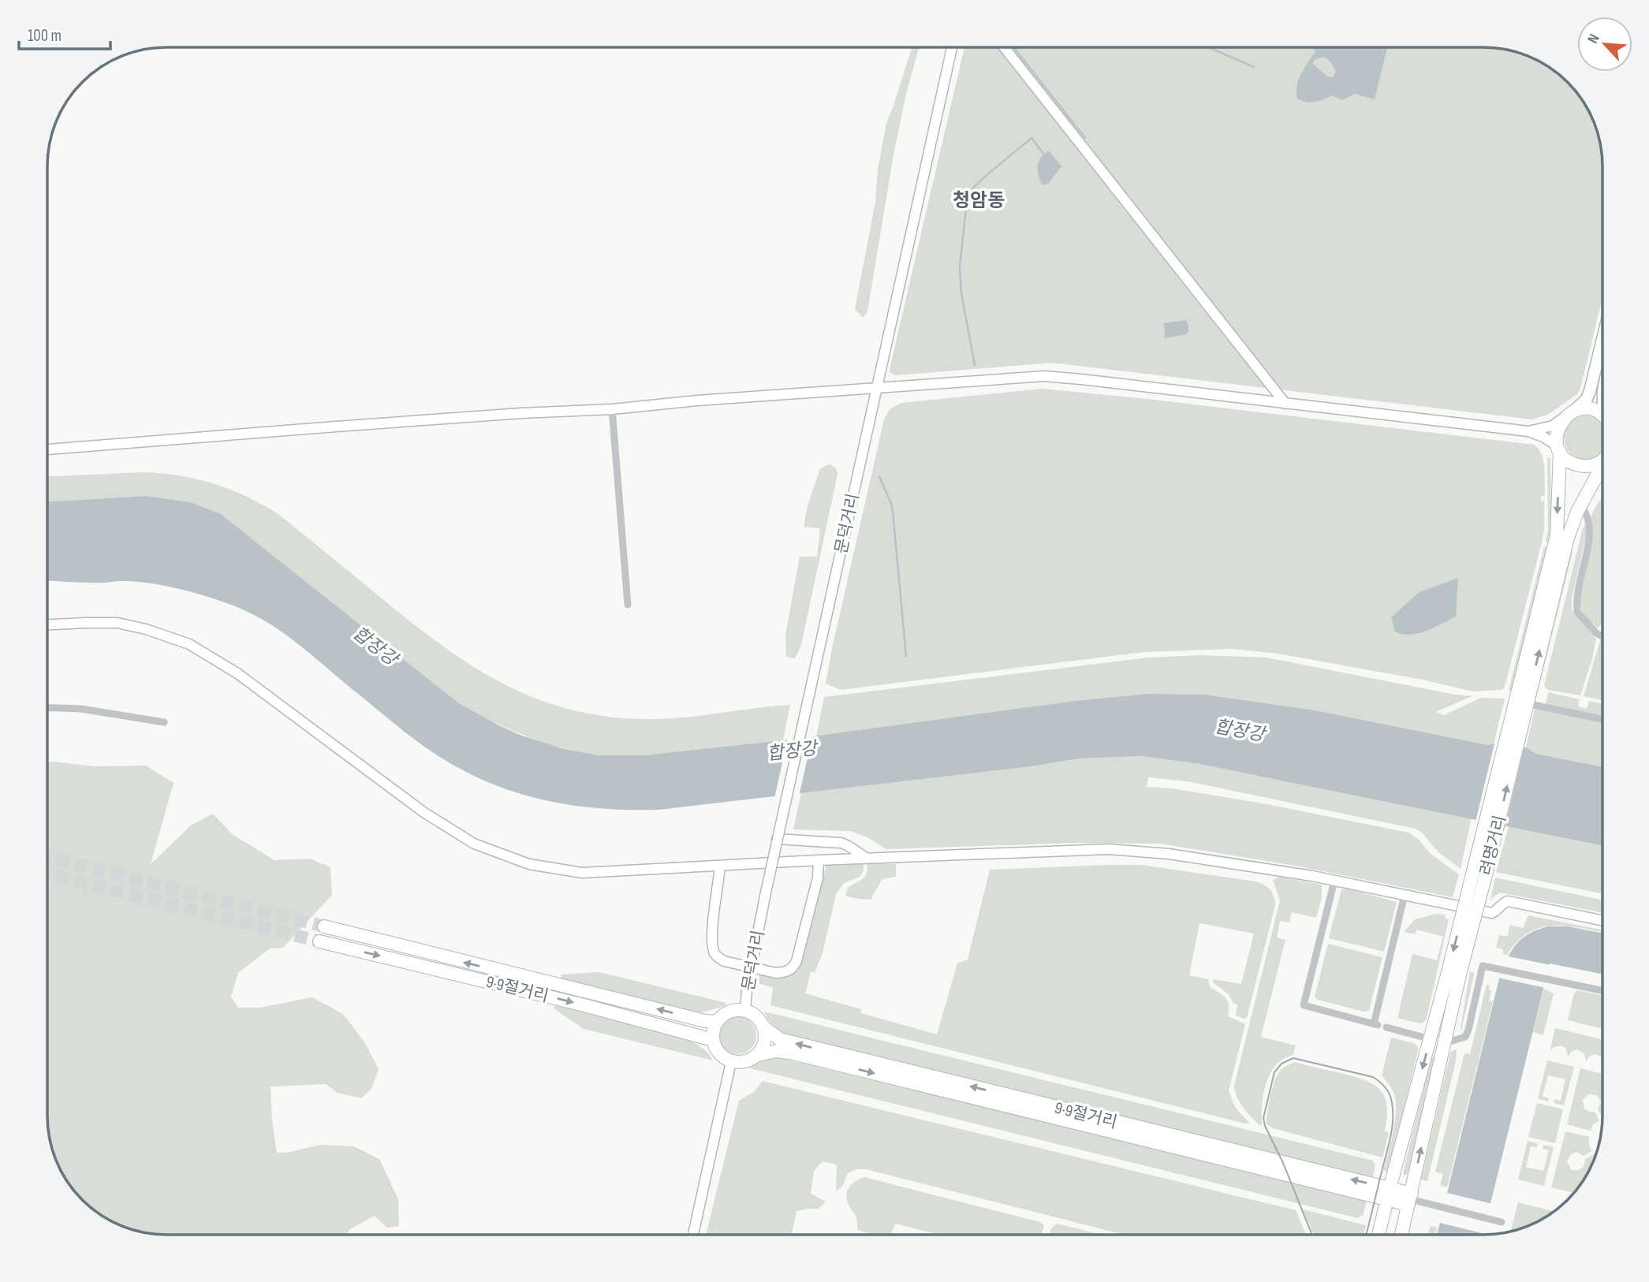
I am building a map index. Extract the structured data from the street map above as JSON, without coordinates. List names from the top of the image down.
{
  "streets": {
    "highway": ["려명거리", "9·9절거리"],
    "street": ["문덕거리"]
  },
  "crossings": [
    ["문덕거리", "9·9절거리"],
    ["려명거리", "9·9절거리"]
  ],
  "districts": ["청암동"],
  "water": ["합장강"],
  "scale_bar": "100 m",
  "north": "top left"
}
